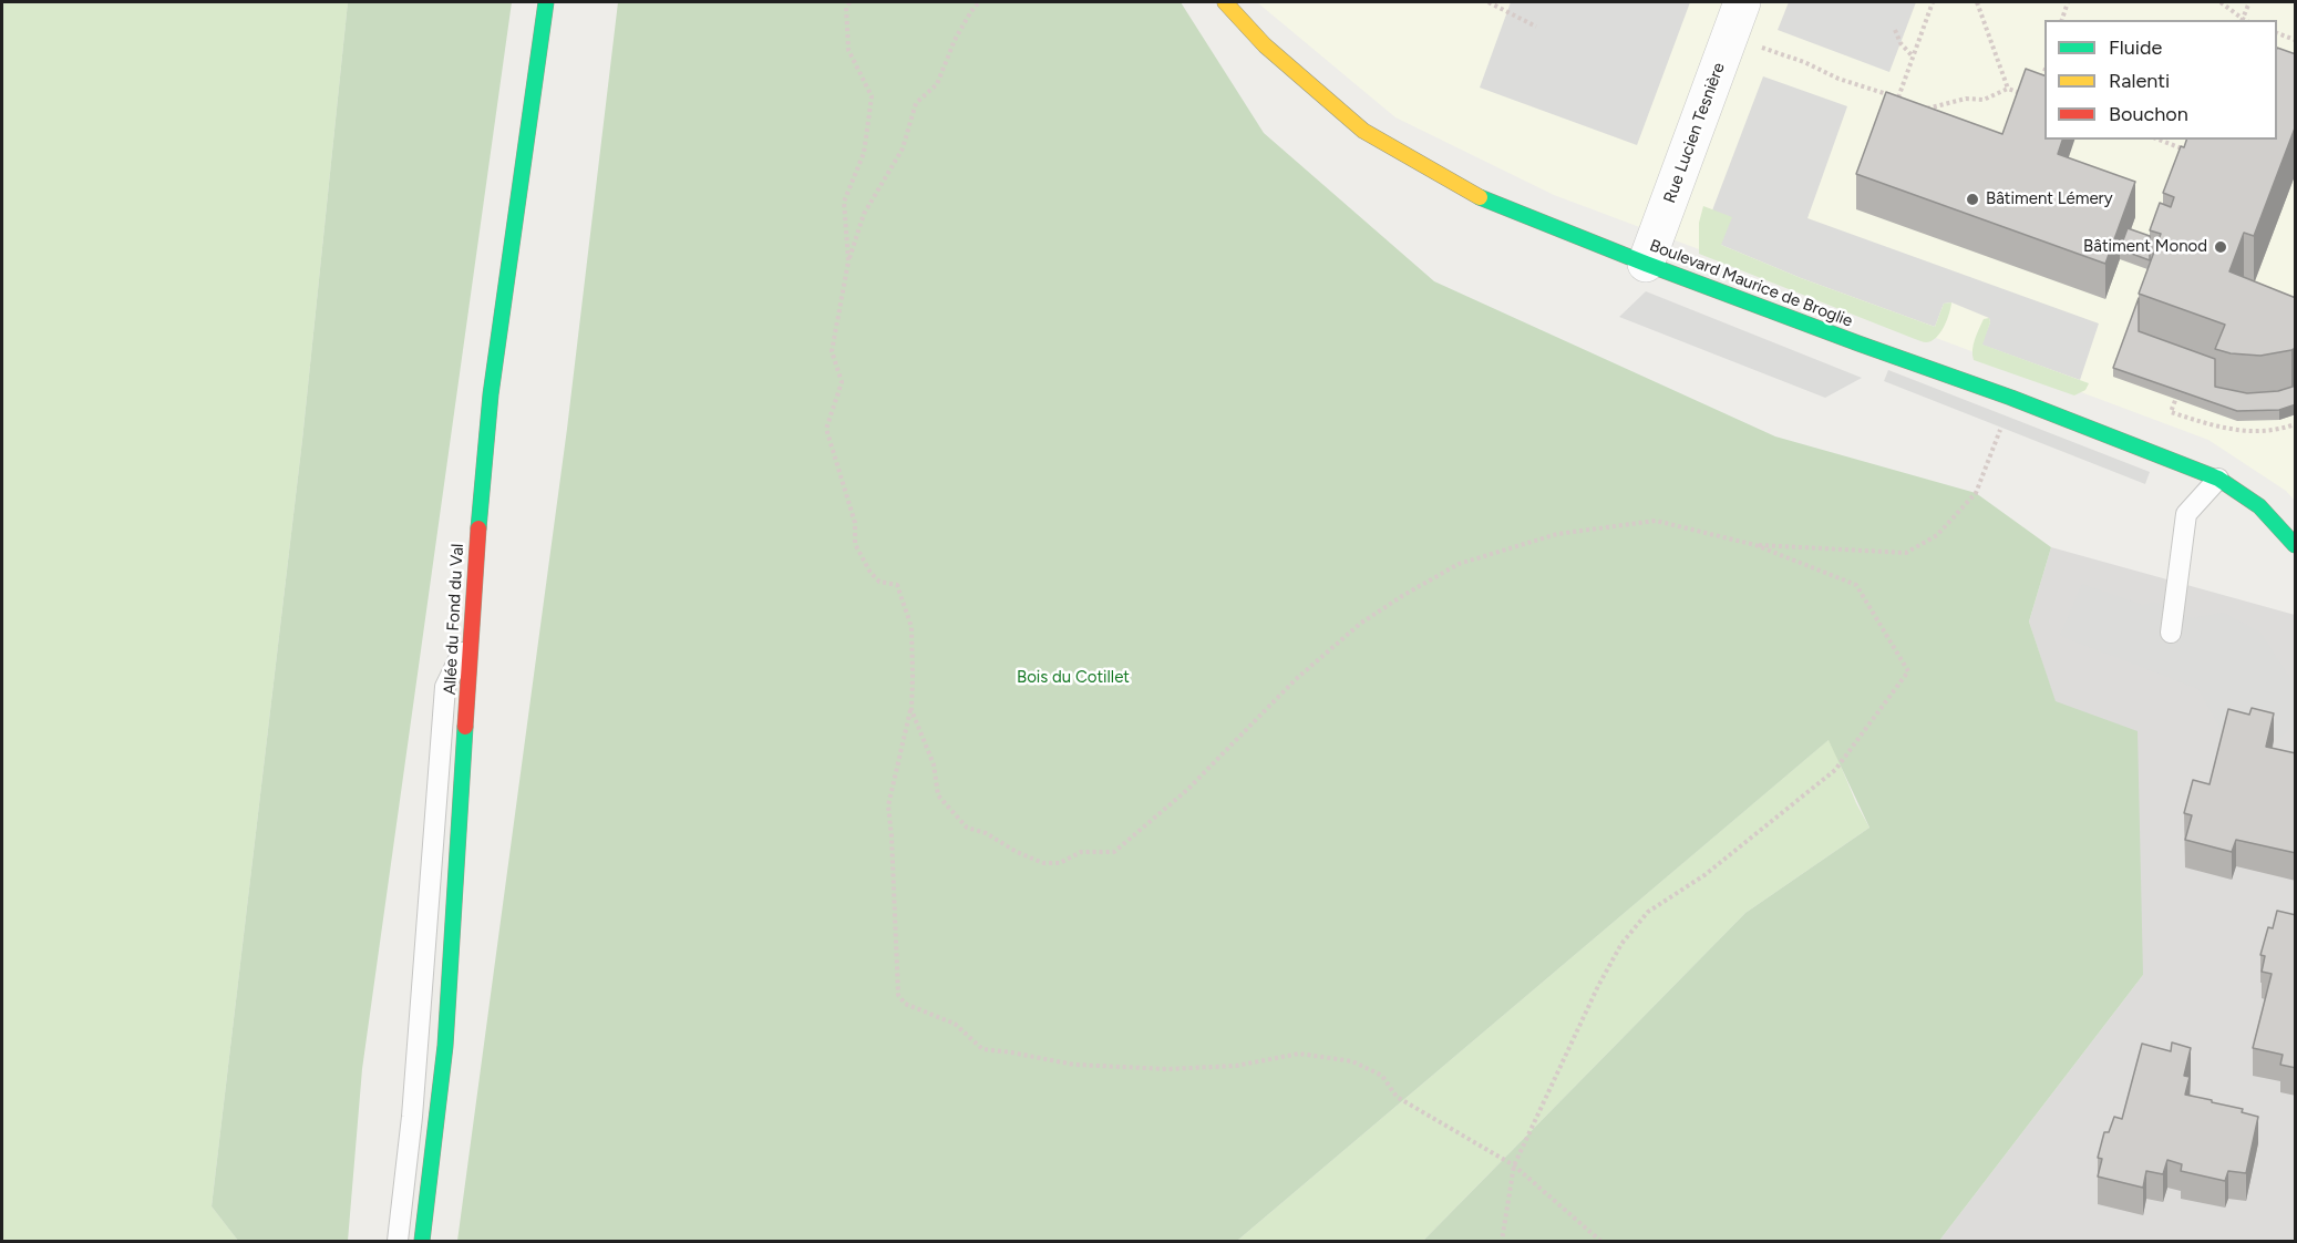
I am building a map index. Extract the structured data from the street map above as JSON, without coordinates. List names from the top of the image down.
{
  "streets": {
    "street": ["Rue Lucien Tesnière", "Boulevard Maurice de Broglie", "Allée du Fond du Val"]
  },
  "crossings": [
    ["Rue Lucien Tesnière", "Boulevard Maurice de Broglie"]
  ],
  "parks": ["Bois du Cotillet"],
  "places": ["Bâtiment Lémery", "Bâtiment Monod"],
  "legend": ["Fluide", "Ralenti", "Bouchon"]
}
